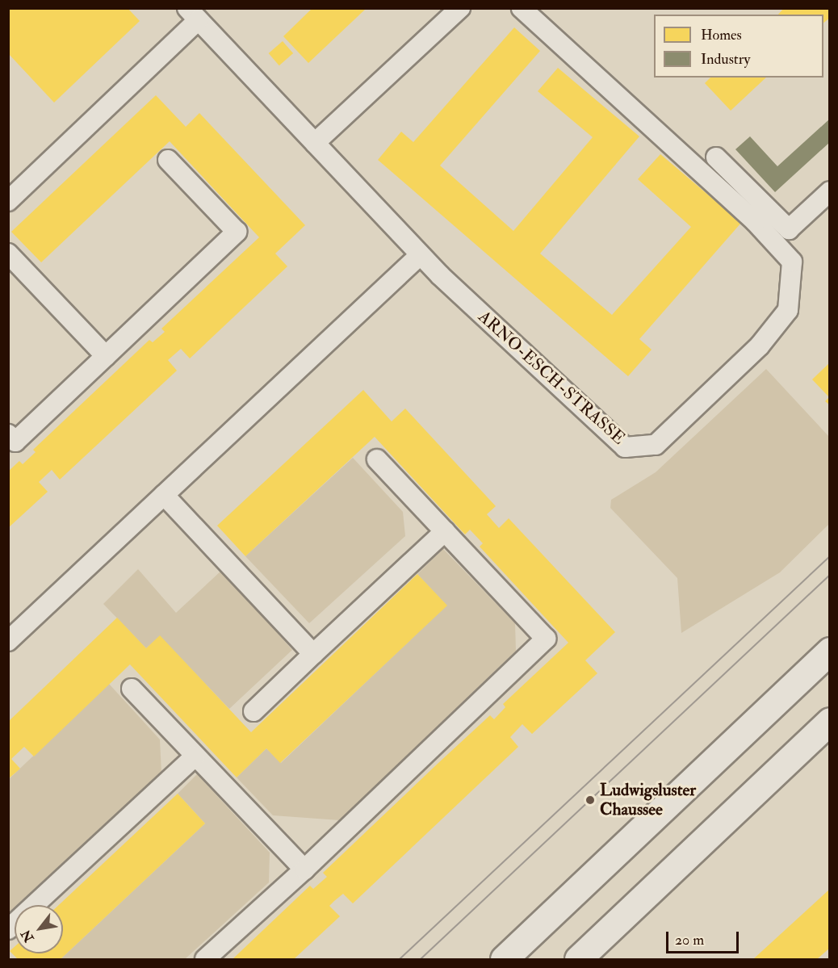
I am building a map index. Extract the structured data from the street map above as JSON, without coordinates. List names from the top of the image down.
{
  "streets": {
    "street": ["ARNO-ESCH-STRASSE"]
  },
  "places": ["Ludwigsluster Chaussee"],
  "legend": ["Homes", "Industry"],
  "scale_bar": "20 m",
  "north": "bottom left"
}
